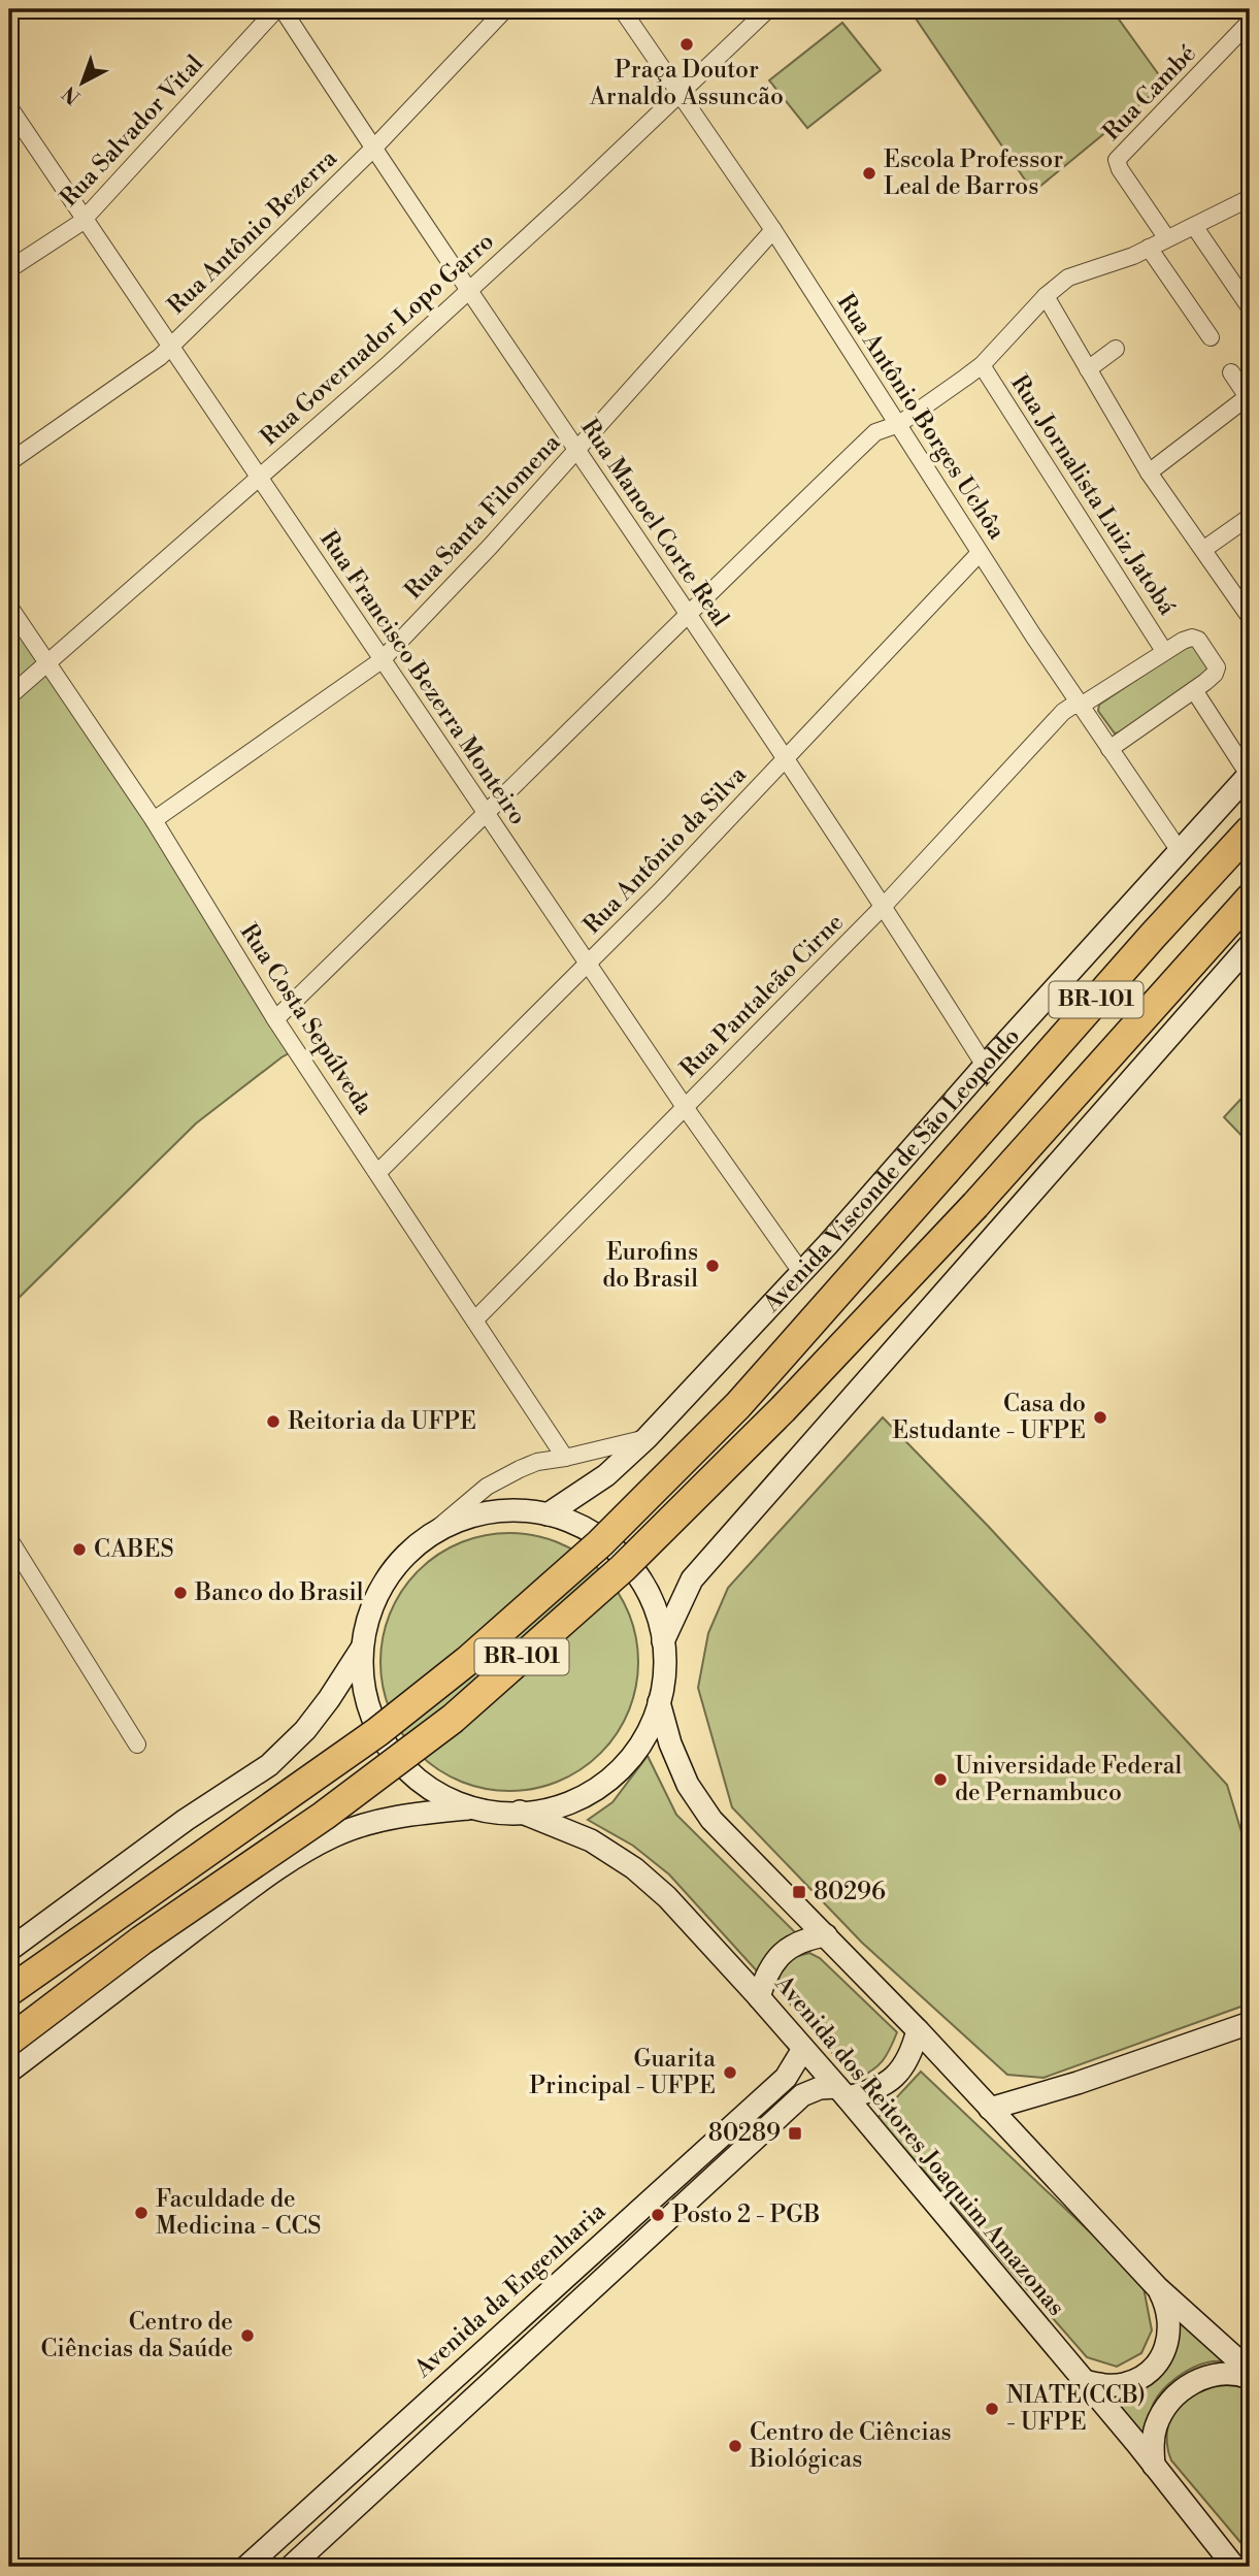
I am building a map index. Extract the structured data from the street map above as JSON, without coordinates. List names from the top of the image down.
{
  "streets": {
    "highway": ["BR-101", "Avenida Visconde de São Leopoldo"],
    "street": [
      "Rua Cambé",
      "Rua Salvador Vital",
      "Rua Antônio Bezerra",
      "Rua Governador Lopo Garro",
      "Rua Antônio Borges Uchôa",
      "Rua Jornalista Luiz Jatobá",
      "Rua Santa Filomena",
      "Rua Manoel Corte Real",
      "Rua Francisco Bezerra Monteiro",
      "Rua Antônio da Silva",
      "Rua Pantaleão Cirne",
      "Rua Costa Sepúlveda",
      "Avenida dos Reitores Joaquim Amazonas",
      "Avenida da Engenharia"
    ]
  },
  "crossings": [
    ["Rua Salvador Vital", "Rua Francisco Bezerra Monteiro"],
    ["Rua Antônio Bezerra", "Rua Manoel Corte Real"],
    ["Rua Antônio Bezerra", "Rua Francisco Bezerra Monteiro"],
    ["Rua Governador Lopo Garro", "Rua Antônio Borges Uchôa"],
    ["Rua Governador Lopo Garro", "Rua Manoel Corte Real"],
    ["Rua Governador Lopo Garro", "Rua Francisco Bezerra Monteiro"],
    ["Rua Governador Lopo Garro", "Rua Costa Sepúlveda"],
    ["Rua Antônio Borges Uchôa", "Rua Santa Filomena"],
    ["Rua Antônio Borges Uchôa", "Rua Antônio da Silva"],
    ["Rua Antônio Borges Uchôa", "Rua Pantaleão Cirne"],
    ["Rua Antônio Borges Uchôa", "Avenida Visconde de São Leopoldo"],
    ["Rua Jornalista Luiz Jatobá", "Rua Pantaleão Cirne"],
    ["Rua Santa Filomena", "Rua Manoel Corte Real"],
    ["Rua Santa Filomena", "Rua Francisco Bezerra Monteiro"],
    ["Rua Santa Filomena", "Rua Costa Sepúlveda"],
    ["Rua Manoel Corte Real", "Rua Antônio da Silva"],
    ["Rua Manoel Corte Real", "Rua Pantaleão Cirne"],
    ["Rua Manoel Corte Real", "Avenida Visconde de São Leopoldo"],
    ["Rua Francisco Bezerra Monteiro", "Rua Antônio da Silva"],
    ["Rua Francisco Bezerra Monteiro", "Rua Pantaleão Cirne"],
    ["Rua Francisco Bezerra Monteiro", "Avenida Visconde de São Leopoldo"],
    ["Rua Antônio da Silva", "Rua Costa Sepúlveda"],
    ["Rua Pantaleão Cirne", "Rua Costa Sepúlveda"],
    ["Avenida dos Reitores Joaquim Amazonas", "Avenida da Engenharia"]
  ],
  "places": {
    "other": [
      "Praça Doutor Arnaldo Assuncão",
      "Escola Professor Leal de Barros",
      "Eurofins do Brasil",
      "Casa do Estudante - UFPE",
      "Reitoria da UFPE",
      "CABES",
      "Banco do Brasil",
      "Universidade Federal de Pernambuco",
      "Guarita Principal - UFPE",
      "Faculdade de Medicina - CCS",
      "Posto 2 - PGB",
      "Centro de Ciências da Saúde",
      "NIATE(CCB) - UFPE",
      "Centro de Ciências Biológicas"
    ],
    "transit": ["80296", "80289"]
  },
  "north": "bottom left"
}
